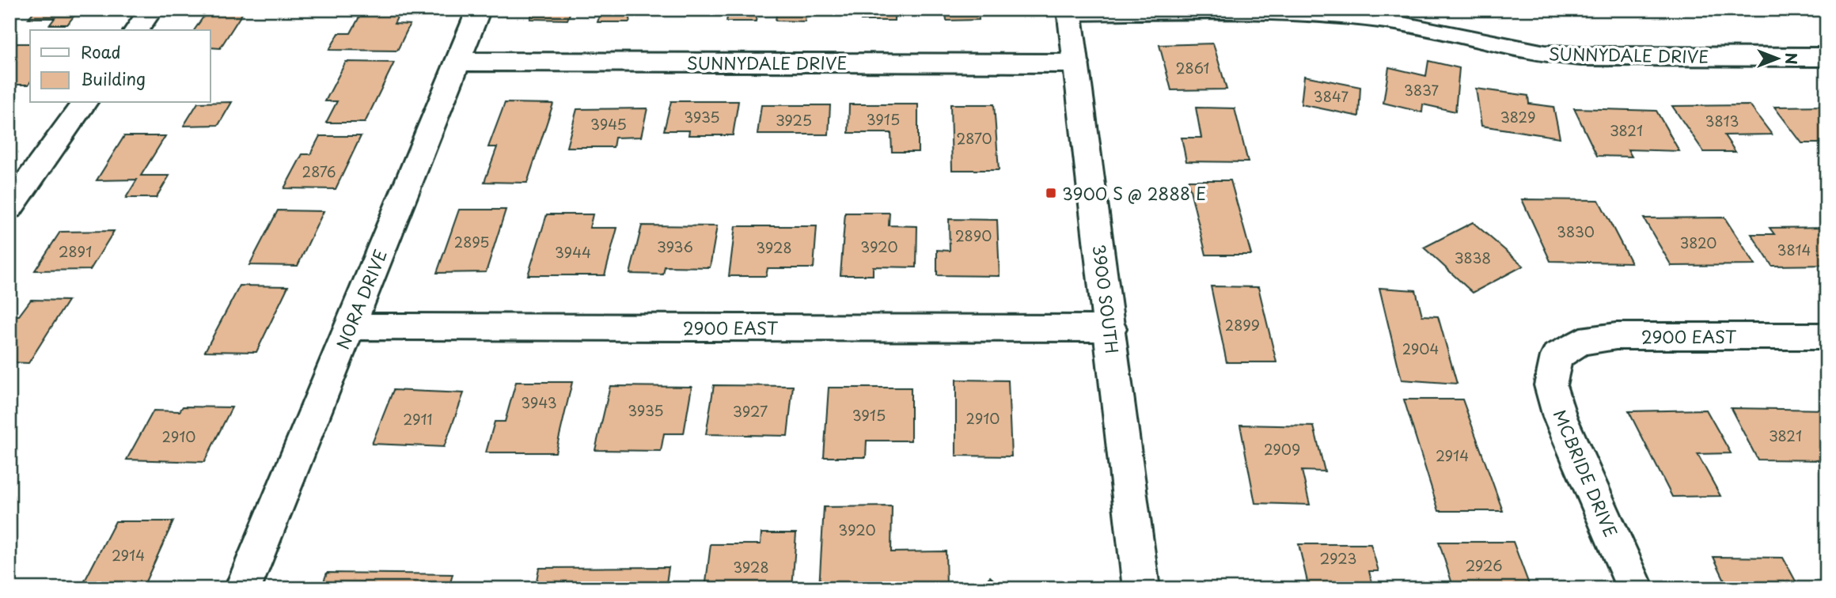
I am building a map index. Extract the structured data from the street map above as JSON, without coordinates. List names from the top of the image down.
{
  "streets": {
    "street": [
      "SUNNYDALE DRIVE",
      "NORA DRIVE",
      "3900 SOUTH",
      "2900 EAST",
      "MCBRIDE DRIVE"
    ]
  },
  "crossings": [
    ["SUNNYDALE DRIVE", "NORA DRIVE"],
    ["SUNNYDALE DRIVE", "3900 SOUTH"],
    ["NORA DRIVE", "2900 EAST"],
    ["3900 SOUTH", "2900 EAST"],
    ["2900 EAST", "MCBRIDE DRIVE"]
  ],
  "places": {
    "transit": ["3900 S @ 2888 E"]
  },
  "house_numbers": [
    "2861",
    "3837",
    "3847",
    "3935",
    "3829",
    "3915",
    "3925",
    "3813",
    "3945",
    "3821",
    "2870",
    "2876",
    "3830",
    "2890",
    "2895",
    "3820",
    "3936",
    "3920",
    "3928",
    "3814",
    "2891",
    "3944",
    "3838",
    "2899",
    "2904",
    "3943",
    "3935",
    "3927",
    "3915",
    "2910",
    "2911",
    "3821",
    "2910",
    "2909",
    "2914",
    "3920",
    "2914",
    "2923",
    "2926",
    "3928"
  ],
  "legend": ["Road", "Building"],
  "north": "right"
}
